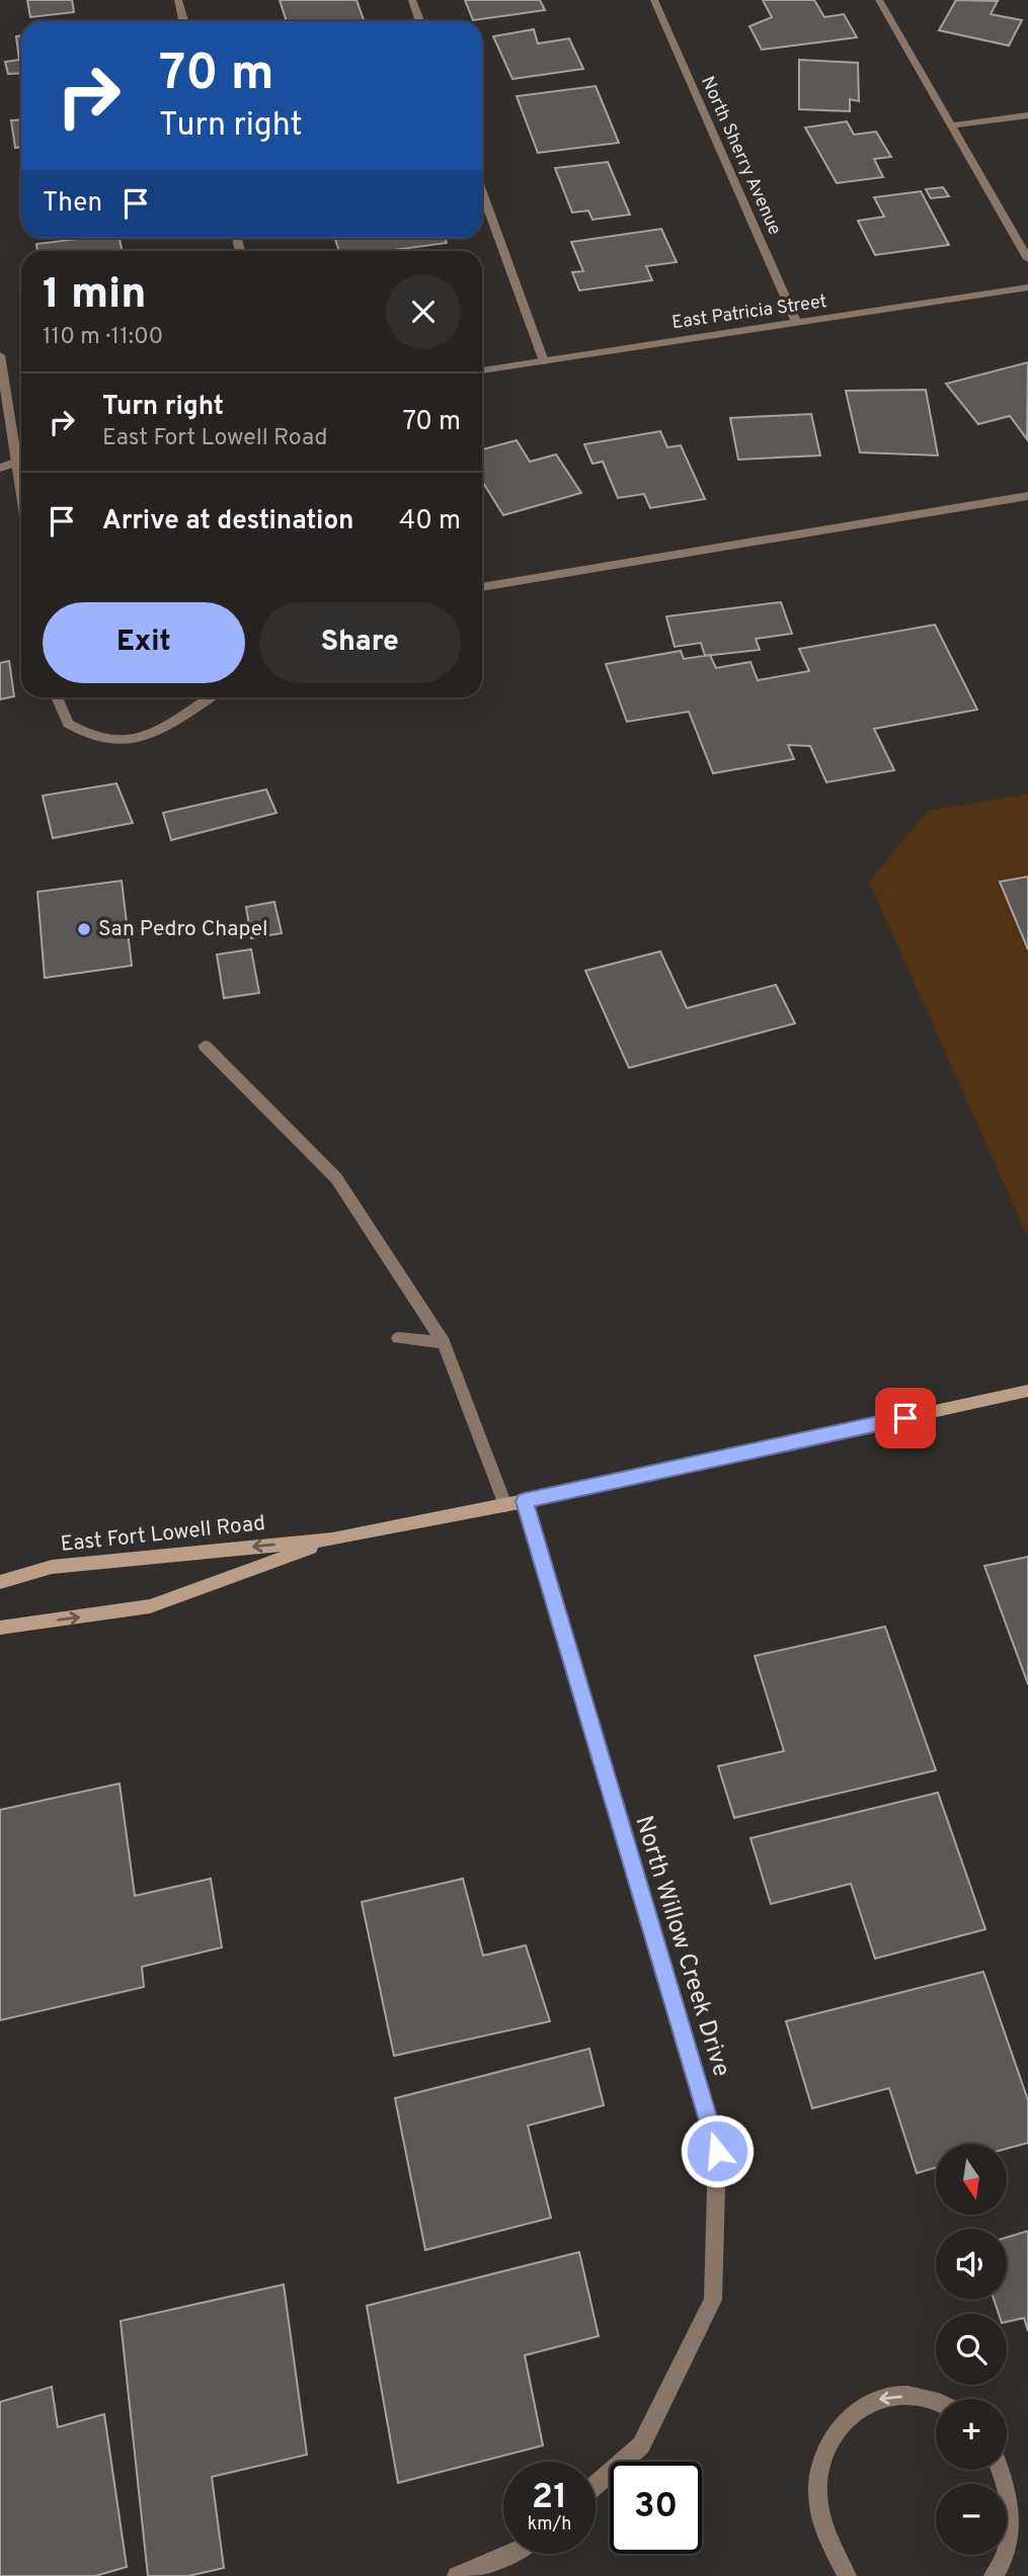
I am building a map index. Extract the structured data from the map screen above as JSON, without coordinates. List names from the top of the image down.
{
  "streets": {
    "street": [
      "North Sherry Avenue",
      "East Patricia Street",
      "East Fort Lowell Road",
      "North Willow Creek Drive"
    ]
  },
  "crossings": [
    ["North Sherry Avenue", "East Patricia Street"],
    ["East Fort Lowell Road", "North Willow Creek Drive"]
  ],
  "places": ["San Pedro Chapel"],
  "north": "bottom",
  "page": {
    "turn": ["70 m", "Turn right"],
    "then": "Then",
    "heading": ["1 min", "110 m · 11:00"],
    "list": [
      {
        "name": "Turn right",
        "note": "East Fort Lowell Road",
        "value": "70 m"
      },
      {
        "name": "Arrive at destination",
        "value": "40 m"
      }
    ],
    "buttons": ["Exit", "Share"],
    "map_buttons": ["+", "−"],
    "speed": "21 km/h",
    "limit": "30"
  }
}
